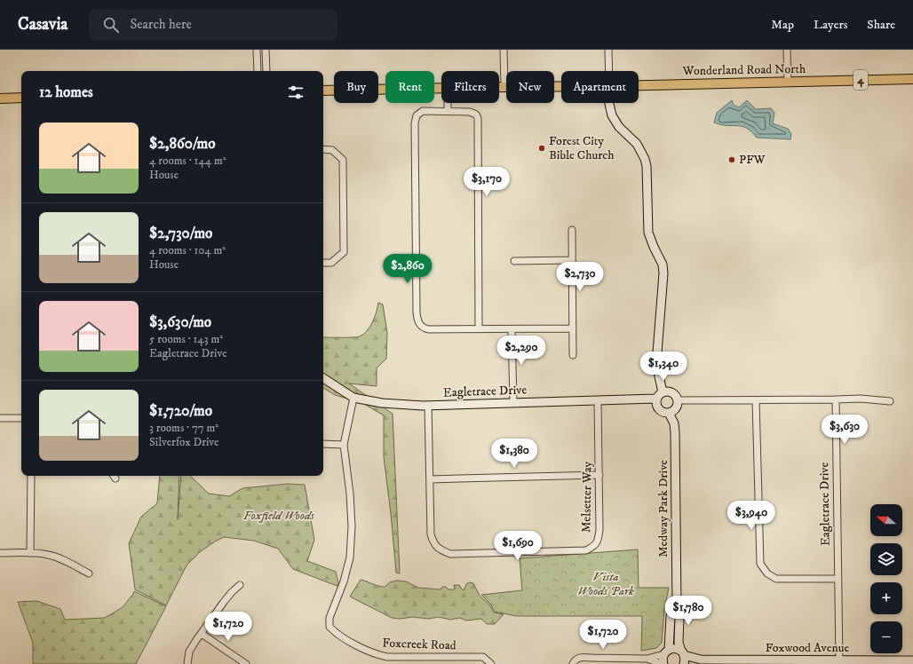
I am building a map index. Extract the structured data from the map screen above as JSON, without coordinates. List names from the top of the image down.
{
  "streets": {
    "main road": ["Wonderland Road North", "4"],
    "street": [
      "Eagletrace Drive",
      "Melsetter Way",
      "Medway Park Drive",
      "Foxcreek Road",
      "Foxwood Avenue"
    ]
  },
  "crossings": [
    ["Eagletrace Drive", "Melsetter Way"],
    ["Eagletrace Drive", "Medway Park Drive"],
    ["Eagletrace Drive", "Foxcreek Road"],
    ["Eagletrace Drive", "Foxwood Avenue"],
    ["Medway Park Drive", "Foxwood Avenue"]
  ],
  "parks": ["Foxfield Woods", "Vista Woods Park"],
  "places": ["Forest City Bible Church", "PFW"],
  "north": "left",
  "page": {
    "header": "Casavia",
    "search": "Search here",
    "nav": ["Map", "Layers", "Share"],
    "chip": [
      "Buy",
      "Rent",
      "Filters",
      "New",
      "Apartment"
    ],
    "heading": "12 homes",
    "list": [
      {
        "name": "$2,860/mo",
        "note": "4 rooms · 144 m² · House"
      },
      {
        "name": "$2,730/mo",
        "note": "4 rooms · 104 m² · House"
      },
      {
        "name": "$3,630/mo",
        "note": "5 rooms · 143 m² · Eagletrace Drive"
      },
      {
        "name": "$1,720/mo",
        "note": "3 rooms · 77 m² · Silverfox Drive"
      }
    ],
    "price": [
      "$3,170",
      "$2,860",
      "$2,730",
      "$2,290",
      "$1,340",
      "$3,630",
      "$1,380",
      "$3,940",
      "$1,690",
      "$1,780",
      "$1,720",
      "$1,720"
    ],
    "map_buttons": ["+", "−"]
  }
}
